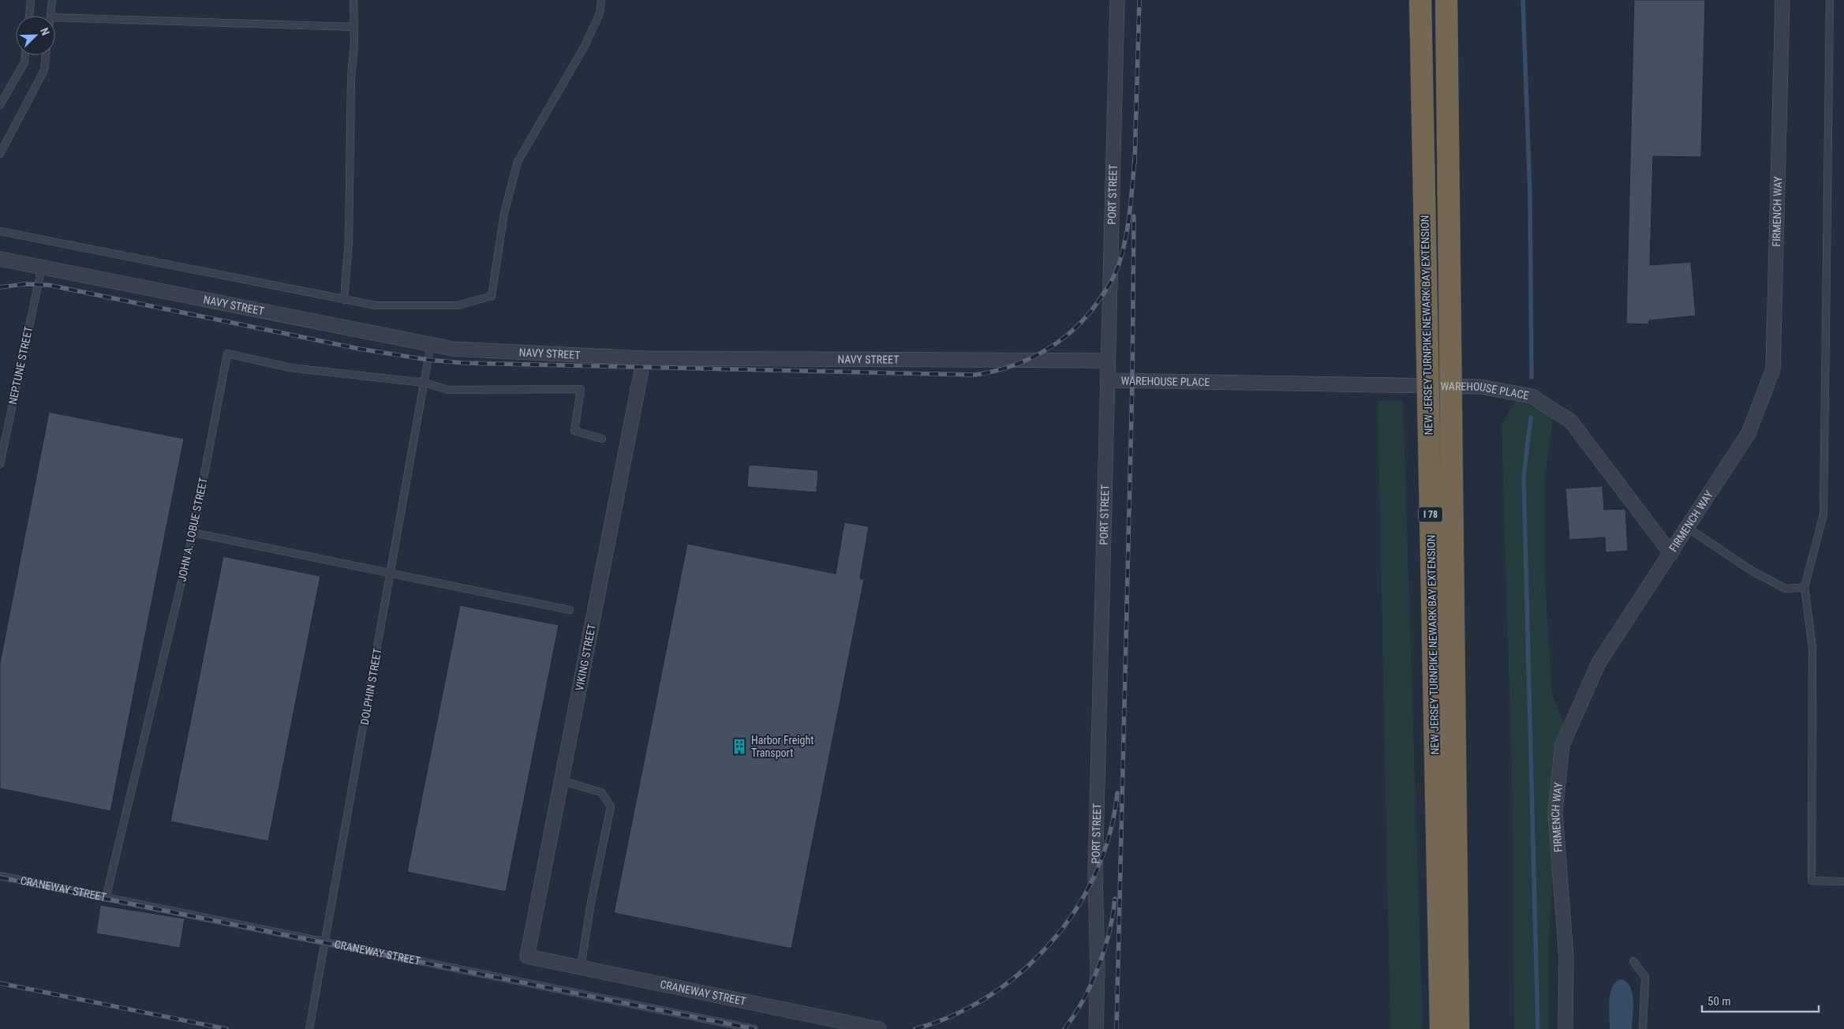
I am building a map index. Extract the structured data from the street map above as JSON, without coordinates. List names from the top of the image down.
{
  "streets": {
    "highway": ["NEW JERSEY TURNPIKE NEWARK BAY EXTENSION", "I 78"],
    "street": [
      "PORT STREET",
      "FIRMENCH WAY",
      "NAVY STREET",
      "WAREHOUSE PLACE",
      "VIKING STREET",
      "CRANEWAY STREET"
    ],
    "lane": ["NEPTUNE STREET", "JOHN A. LOBUE STREET", "DOLPHIN STREET"]
  },
  "crossings": [
    ["PORT STREET", "NAVY STREET"],
    ["PORT STREET", "WAREHOUSE PLACE"],
    ["FIRMENCH WAY", "WAREHOUSE PLACE"],
    ["NAVY STREET", "NEPTUNE STREET"],
    ["NAVY STREET", "VIKING STREET"],
    ["NAVY STREET", "DOLPHIN STREET"],
    ["JOHN A. LOBUE STREET", "DOLPHIN STREET"],
    ["JOHN A. LOBUE STREET", "CRANEWAY STREET"],
    ["VIKING STREET", "CRANEWAY STREET"],
    ["DOLPHIN STREET", "CRANEWAY STREET"]
  ],
  "places": {
    "building": ["Harbor Freight Transport"]
  },
  "scale_bar": "50 m",
  "north": "top right"
}
